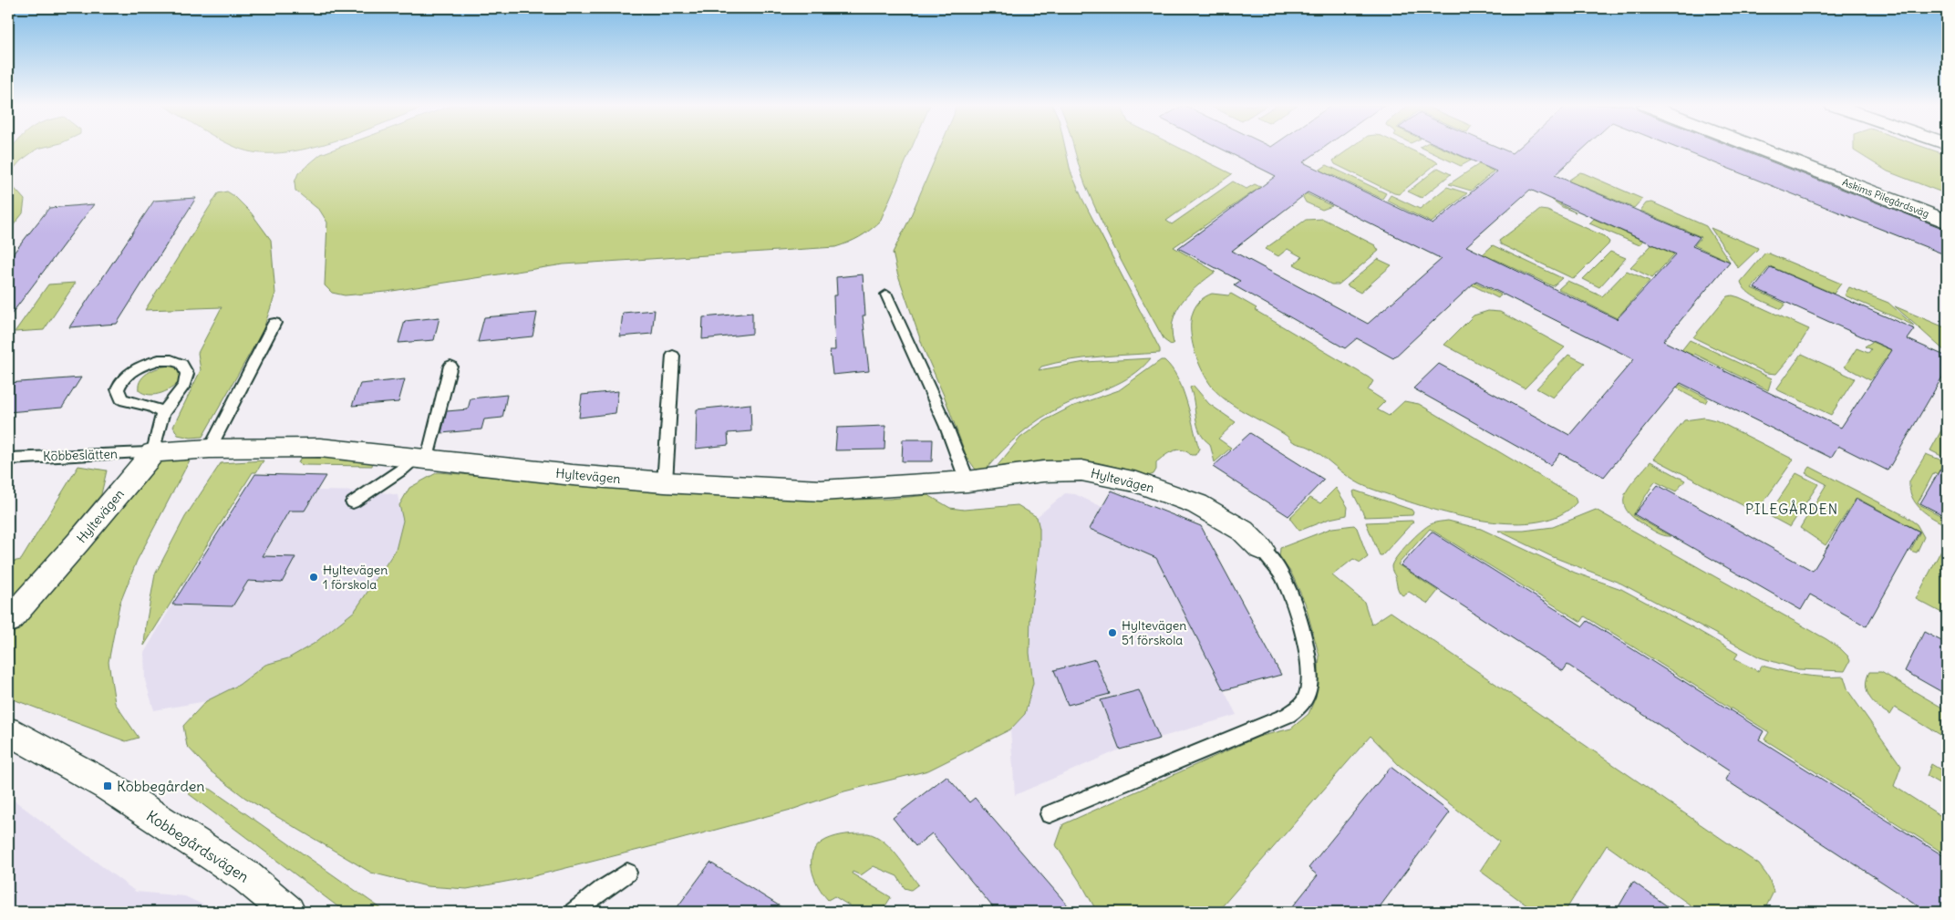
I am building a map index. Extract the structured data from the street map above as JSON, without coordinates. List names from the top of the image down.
{
  "streets": {
    "street": ["Askims Pilegårdsväg", "Hyltevägen", "Kobbegårdsvägen"],
    "lane": ["Kobbeslätten"]
  },
  "crossings": [
    ["Kobbeslätten", "Hyltevägen"]
  ],
  "districts": ["PILEGÅRDEN"],
  "places": {
    "other": ["Hyltevägen 1 förskola", "Hyltevägen 51 förskola"],
    "transit": ["Kobbegården"]
  }
}
